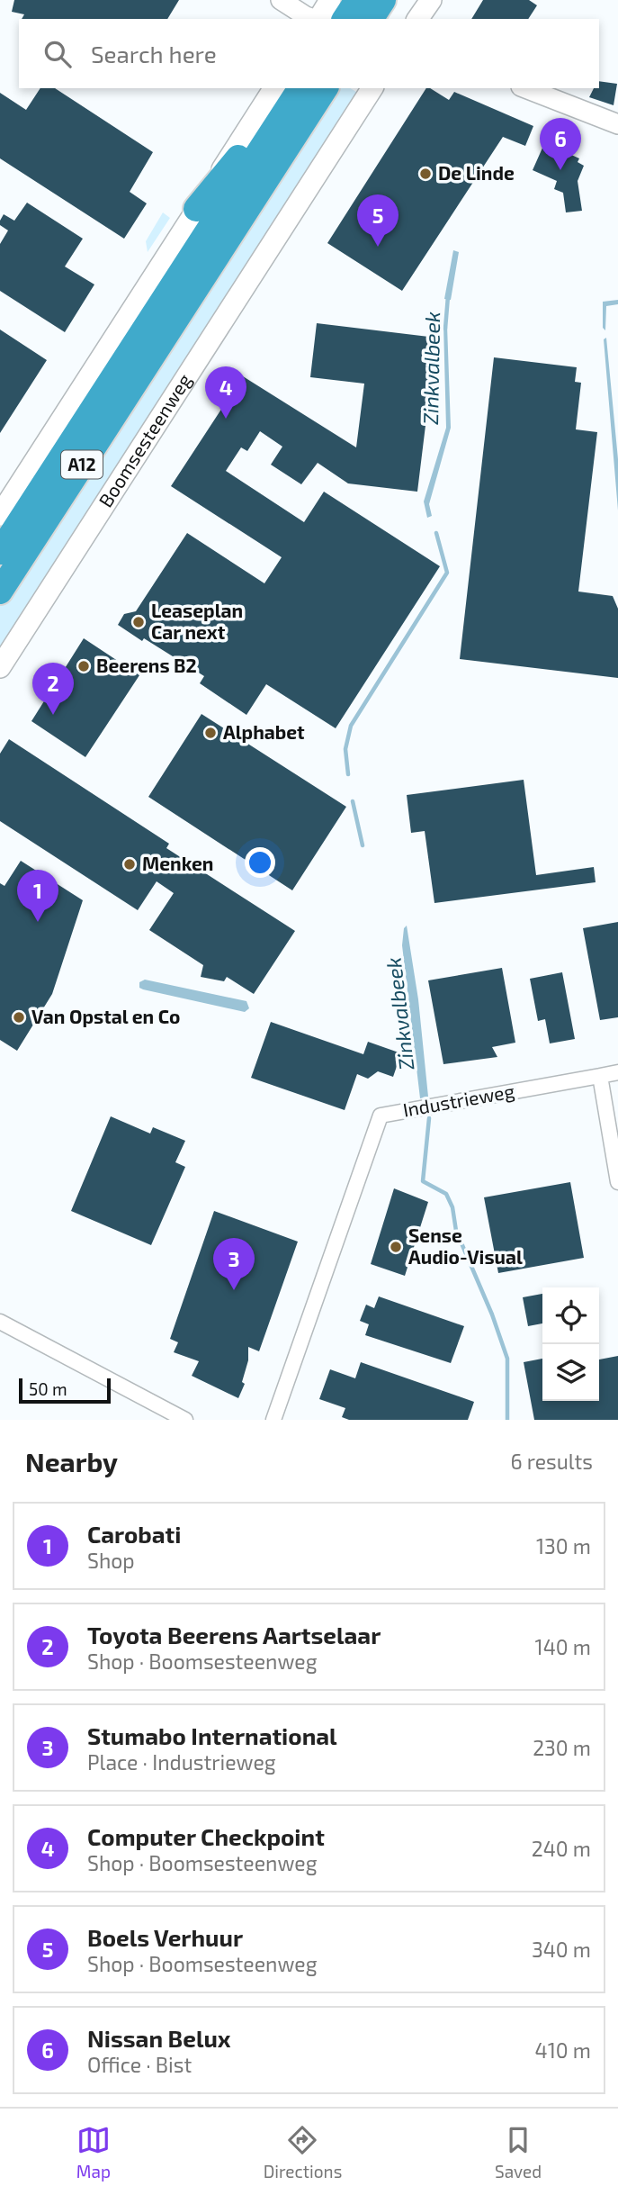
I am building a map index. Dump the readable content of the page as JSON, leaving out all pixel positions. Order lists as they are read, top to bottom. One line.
{"streets":{"highway":["A12"],"main road":["Boomsesteenweg"],"street":["Industrieweg"]},"water":["Zinkvalbeek"],"places":["De Linde","Leaseplan Car next","Beerens B2","Alphabet","Menken","Van Opstal en Co","Sense Audio-Visual"],"scale_bar":"50 m","page":{"search":"Search here","pins":["6","5","4","2","1","3"],"scale":"50 m","heading":["Nearby","6 results"],"list":[{"mark":"1","name":"Carobati","note":"Shop","value":"130 m"},{"mark":"2","name":"Toyota Beerens Aartselaar","note":"Shop · Boomsesteenweg","value":"140 m"},{"mark":"3","name":"Stumabo International","note":"Place · Industrieweg","value":"230 m"},{"mark":"4","name":"Computer Checkpoint","note":"Shop · Boomsesteenweg","value":"240 m"},{"mark":"5","name":"Boels Verhuur","note":"Shop · Boomsesteenweg","value":"340 m"},{"mark":"6","name":"Nissan Belux","note":"Office · Bist","value":"410 m"}],"nav":["Map","Directions","Saved"]}}
